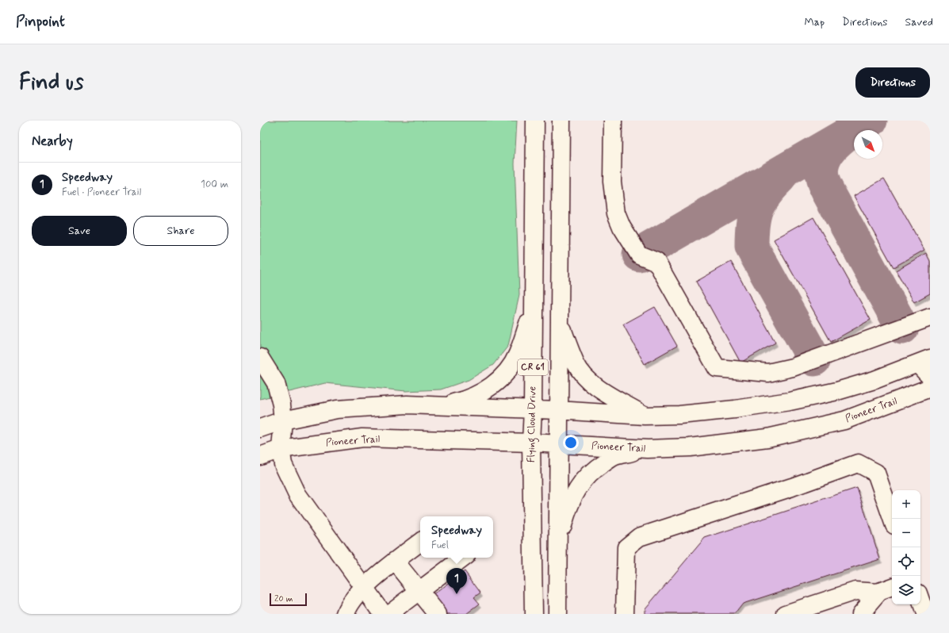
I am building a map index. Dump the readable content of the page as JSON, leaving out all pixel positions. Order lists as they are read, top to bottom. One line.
{"streets":{"main road":["CR 61","Pioneer Trail","Flying Cloud Drive"]},"crossings":[["CR 61","Pioneer Trail"],["Pioneer Trail","Flying Cloud Drive"]],"scale_bar":"20 m","north":"bottom right","page":{"header":"Pinpoint","nav":["Map","Directions","Saved"],"buttons":["Directions",["Save","Share"]],"title":"Find us","heading":"Nearby","list":[{"mark":"1","name":"Speedway","note":"Fuel · Pioneer Trail","value":"100 m"}],"map_buttons":["+","−"],"popup":["Speedway","Fuel"],"pins":"1","scale":"20 m"}}
